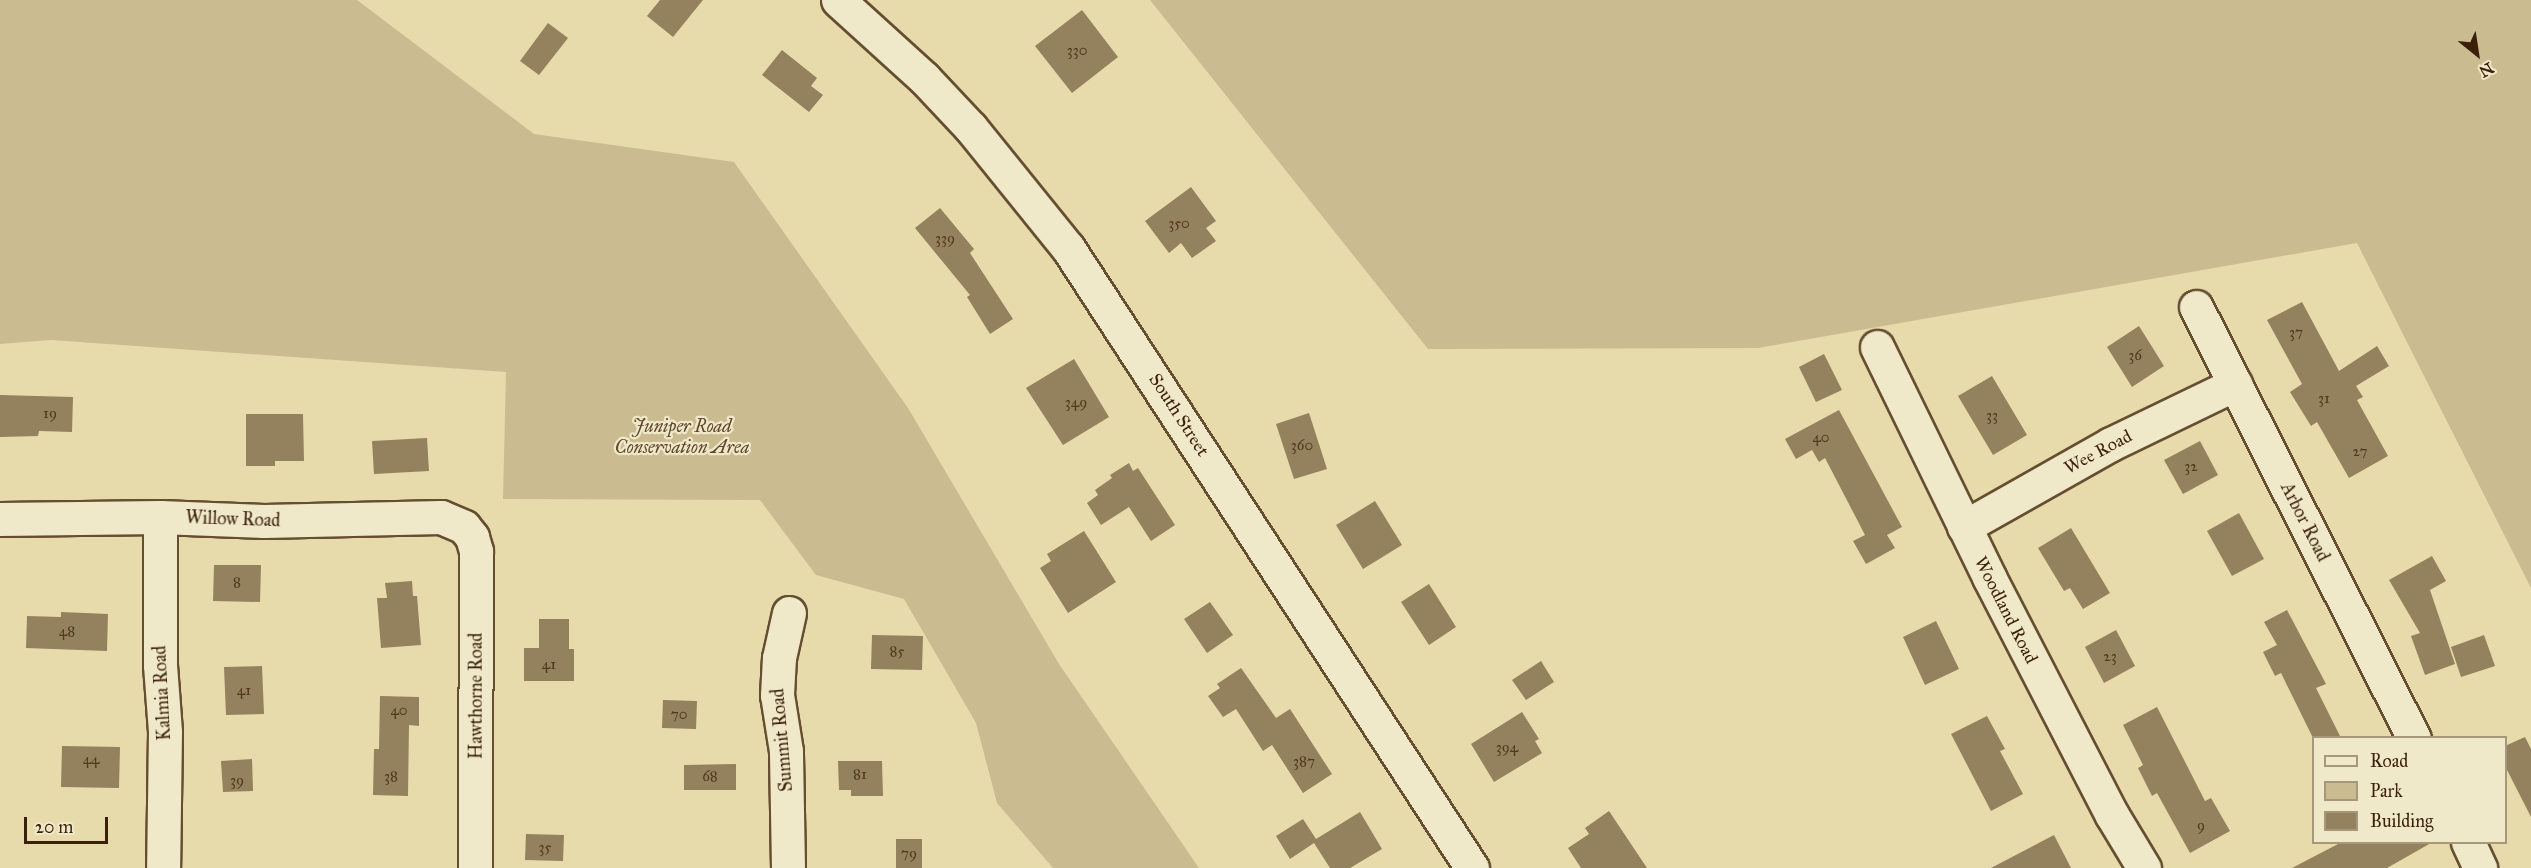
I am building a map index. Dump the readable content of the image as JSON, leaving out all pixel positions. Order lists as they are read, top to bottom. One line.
{"streets":{"street":["South Street","Wee Road","Willow Road","Arbor Road","Woodland Road","Kalmia Road","Hawthorne Road","Summit Road"]},"crossings":[["Wee Road","Arbor Road"],["Wee Road","Woodland Road"],["Willow Road","Kalmia Road"],["Willow Road","Hawthorne Road"]],"parks":["Juniper Road Conservation Area"],"house_numbers":["330","350","339","37","36","31","349","19","33","40","360","27","32","8","48","85","23","41","41","40","70","394","44","387","81","38","68","39","9","35","79"],"legend":["Road","Park","Building"],"scale_bar":"20 m","north":"bottom right"}
